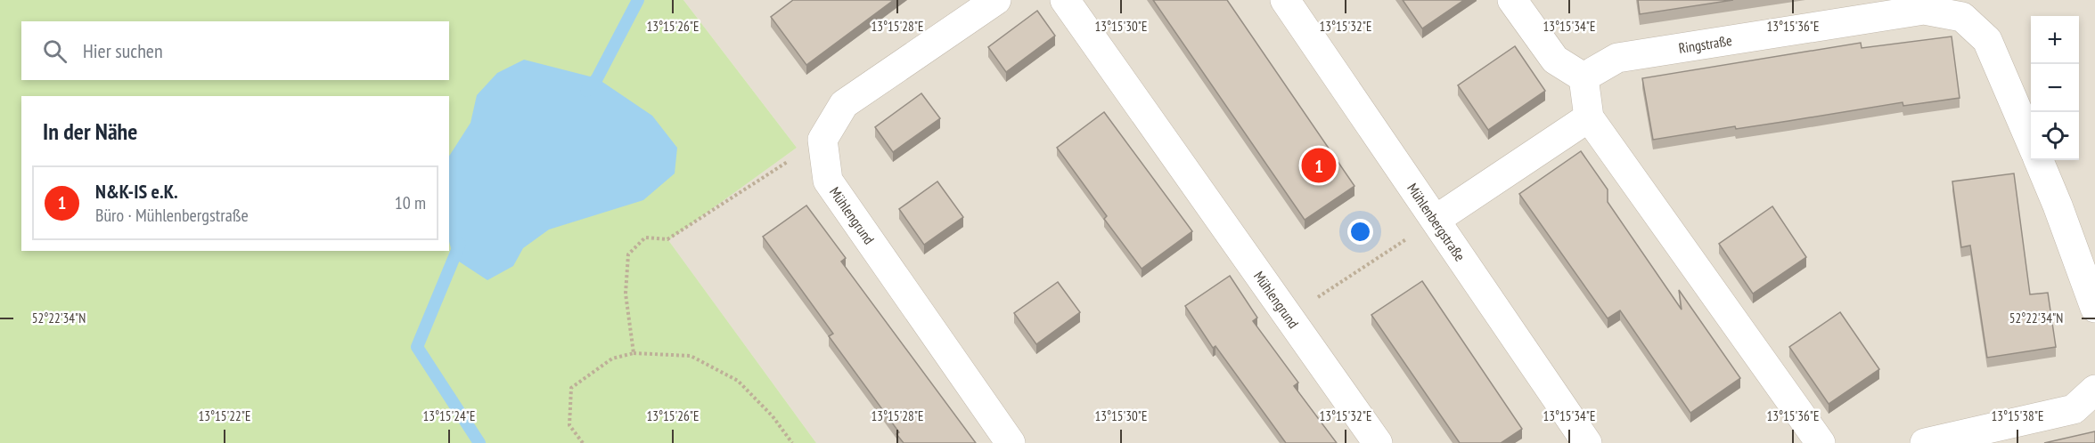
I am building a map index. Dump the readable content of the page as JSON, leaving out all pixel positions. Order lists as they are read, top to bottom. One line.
{"streets":{"street":["Ringstraße","Mühlengrund","Mühlenbergstraße"]},"page":{"map_buttons":["+","−"],"search":"Hier suchen","heading":"In der Nähe","pins":"1","list":[{"mark":"1","name":"N&K-IS e.K.","note":"Büro · Mühlenbergstraße","value":"10 m"}]},"coordinates":["13°15'26\"E","13°15'28\"E","13°15'30\"E","13°15'32\"E","13°15'34\"E","13°15'36\"E","52°22'34\"N","13°15'22\"E","13°15'24\"E","13°15'38\"E"]}
